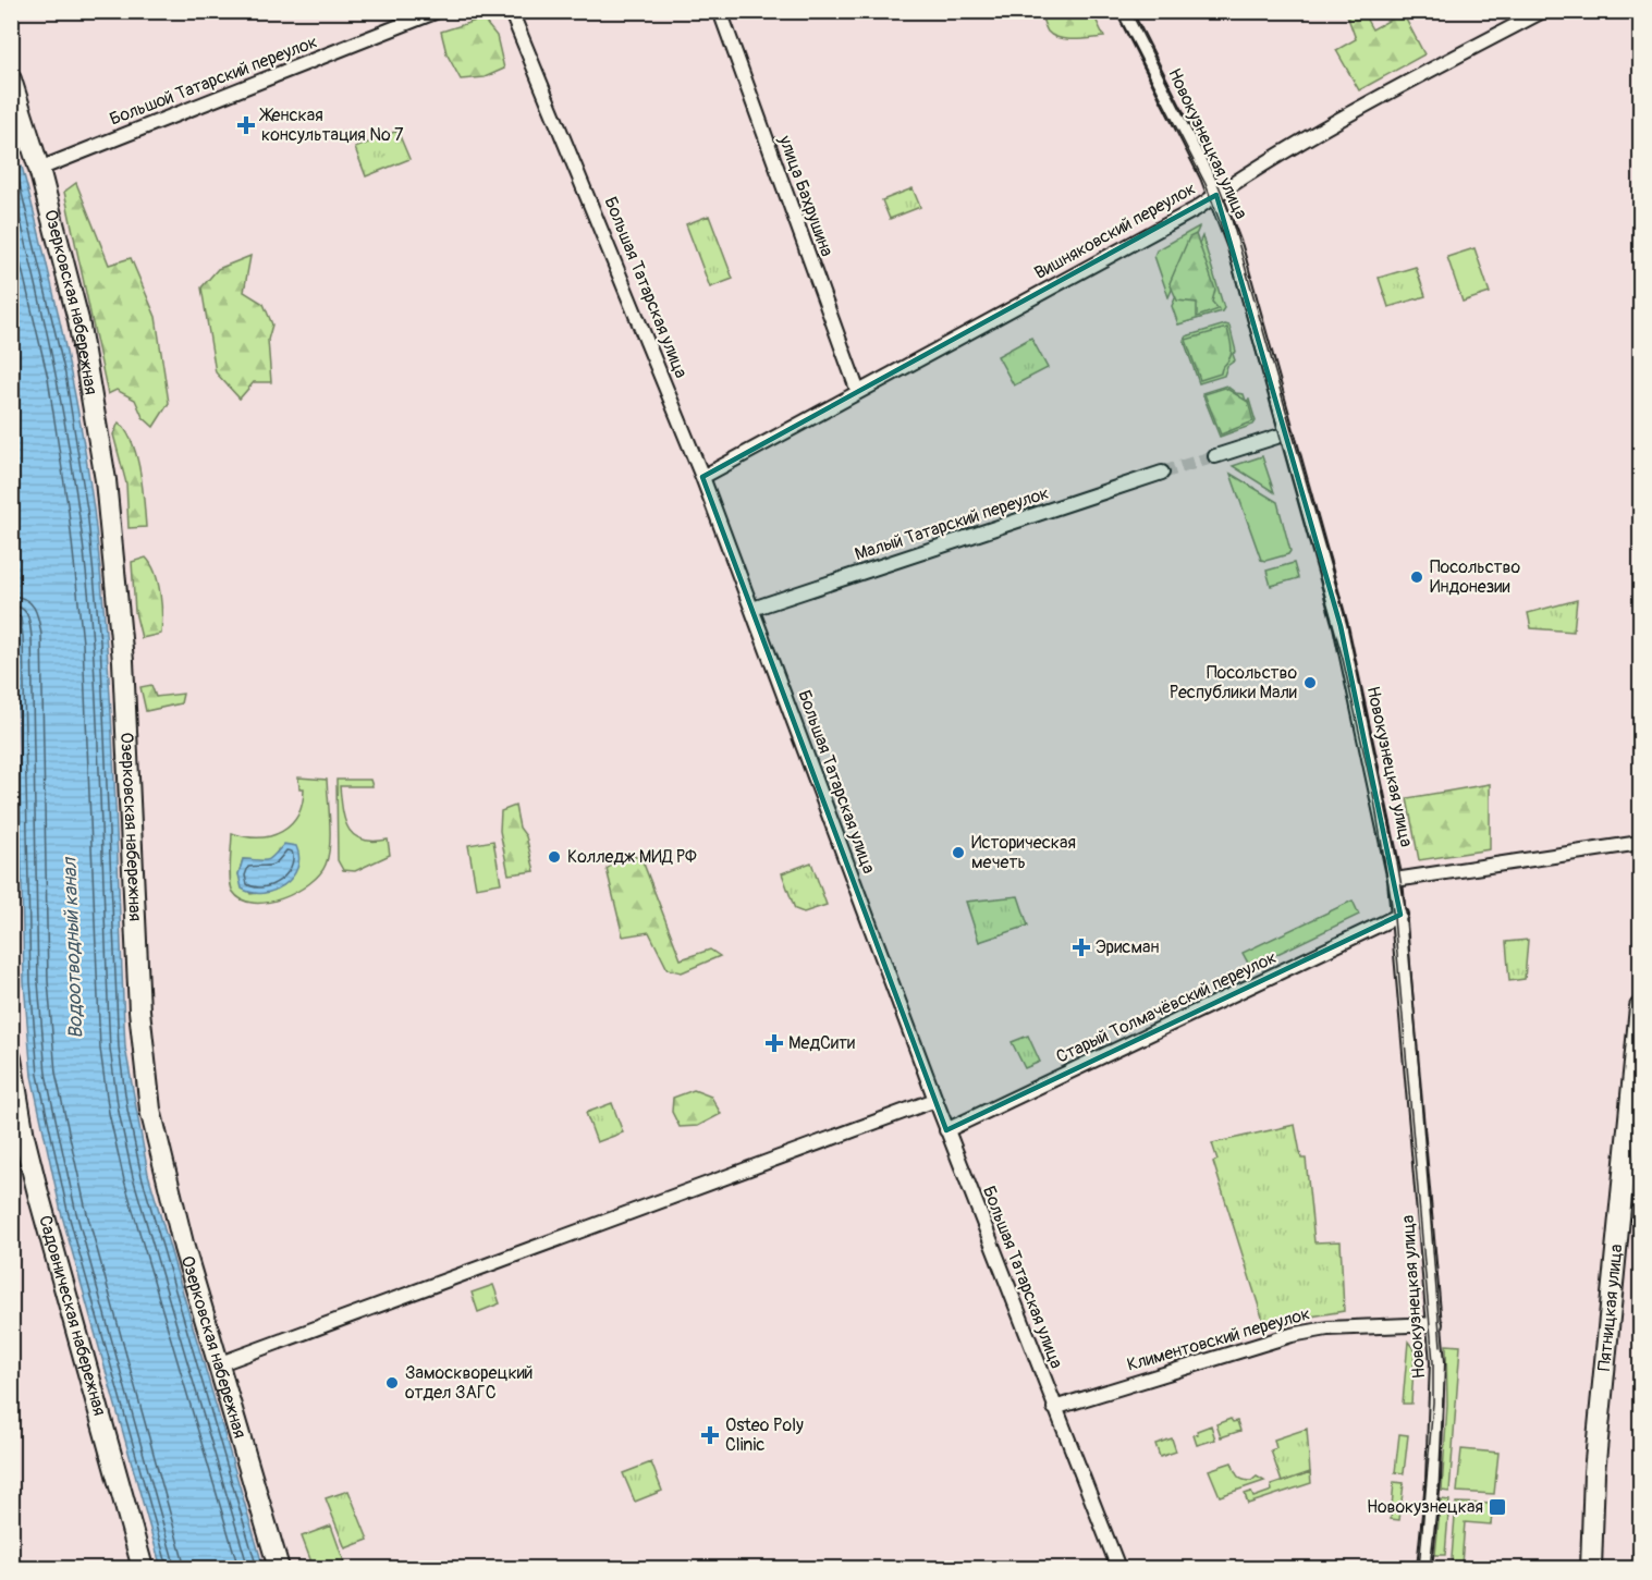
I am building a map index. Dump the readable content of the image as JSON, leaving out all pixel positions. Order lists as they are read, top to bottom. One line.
{"streets":{"street":["Большой Татарский переулок","Новокузнецкая улица","улица Бахрушина","Вишняковский переулок","Большая Татарская улица","Озерковская набережная","Малый Татарский переулок","Старый Толмачёвский переулок","Пятницкая улица","Садовническая набережная","Климентовский переулок"]},"crossings":[["Большой Татарский переулок","Озерковская набережная"],["Новокузнецкая улица","Вишняковский переулок"],["Новокузнецкая улица","Старый Толмачёвский переулок"],["Новокузнецкая улица","Климентовский переулок"],["улица Бахрушина","Вишняковский переулок"],["Вишняковский переулок","Большая Татарская улица"],["Большая Татарская улица","Малый Татарский переулок"],["Большая Татарская улица","Старый Толмачёвский переулок"],["Большая Татарская улица","Климентовский переулок"]],"water":["Водоотводный канал"],"places":{"health":["Женская консультация № 7","Эрисман","МедСити","Osteo Poly Clinic"],"other":["Посольство Индонезии","Посольство Республики Мали","Историческая мечеть","Колледж МИД РФ","Замоскворецкий отдел ЗАГС"],"transit":["Новокузнецкая"]}}
